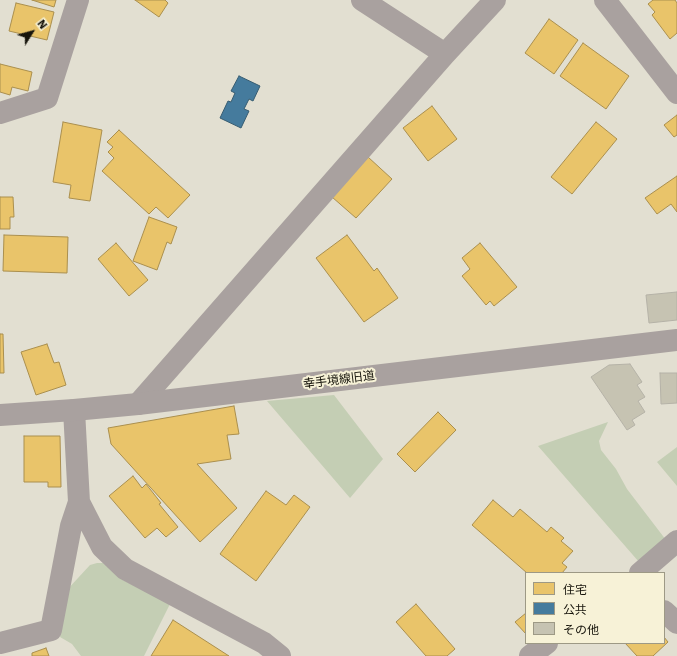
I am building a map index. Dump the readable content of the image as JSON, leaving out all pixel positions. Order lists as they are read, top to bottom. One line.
{"streets":{"street":["幸手境線旧道"]},"legend":["住宅","公共","その他"],"north":"top right"}
